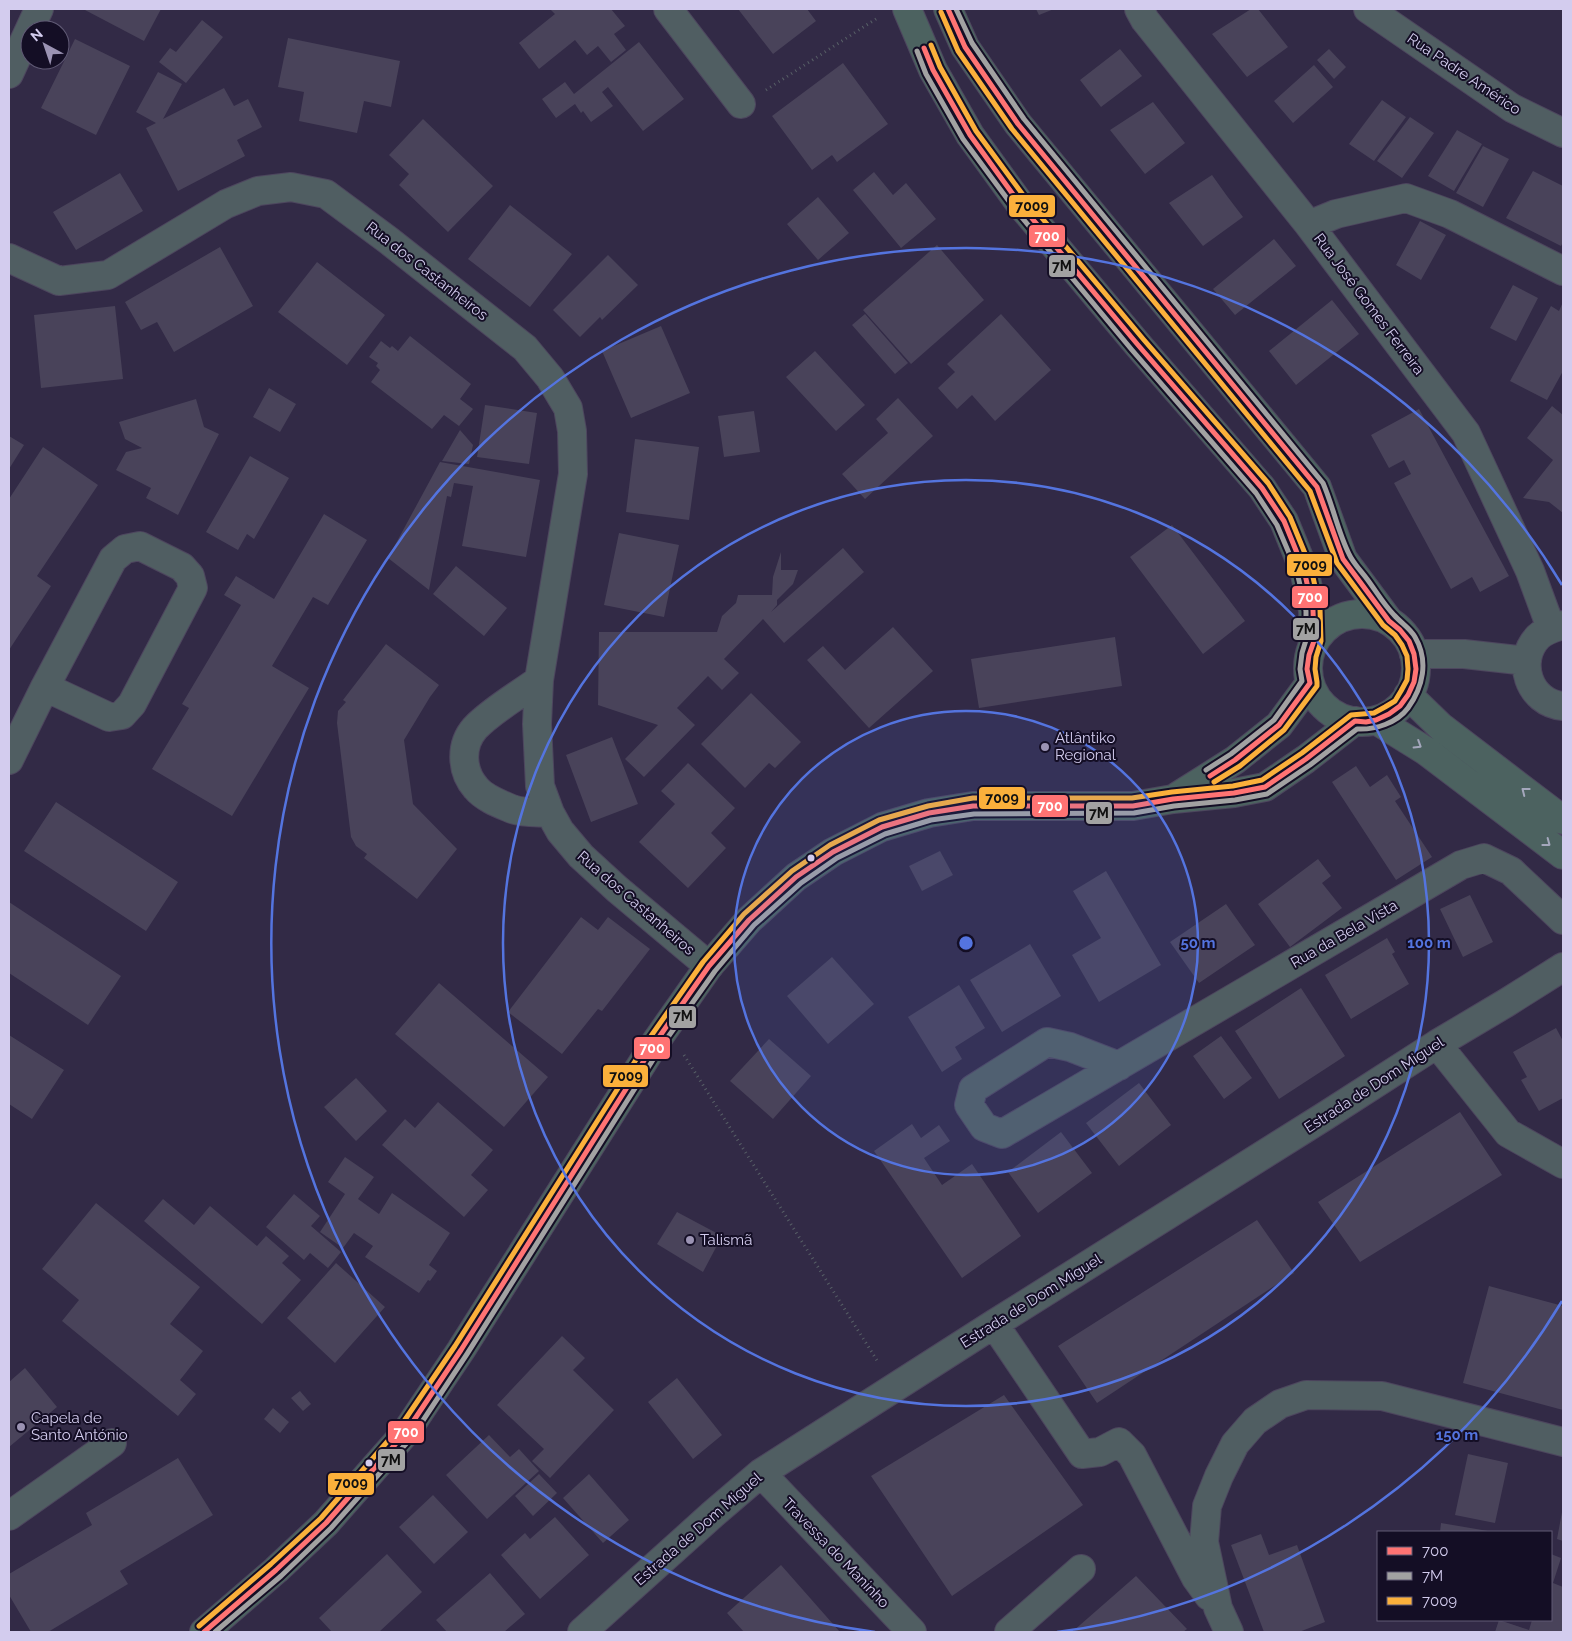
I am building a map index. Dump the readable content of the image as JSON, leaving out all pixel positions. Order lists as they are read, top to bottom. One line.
{"streets":{"street":["Rua Padre Américo","Rua dos Castanheiros","Rua José Gomes Ferreira","Rua da Bela Vista","Estrada de Dom Miguel","Travessa do Maninho"]},"crossings":[["Estrada de Dom Miguel","Travessa do Maninho"]],"places":["Atlântiko Regional","Talismã","Capela de Santo António"],"lines":["transit line 700","transit line 7M","transit line 7009"],"legend":["700","7M","7009"],"north":"top left","rings":["50 m","100 m","150 m"]}
